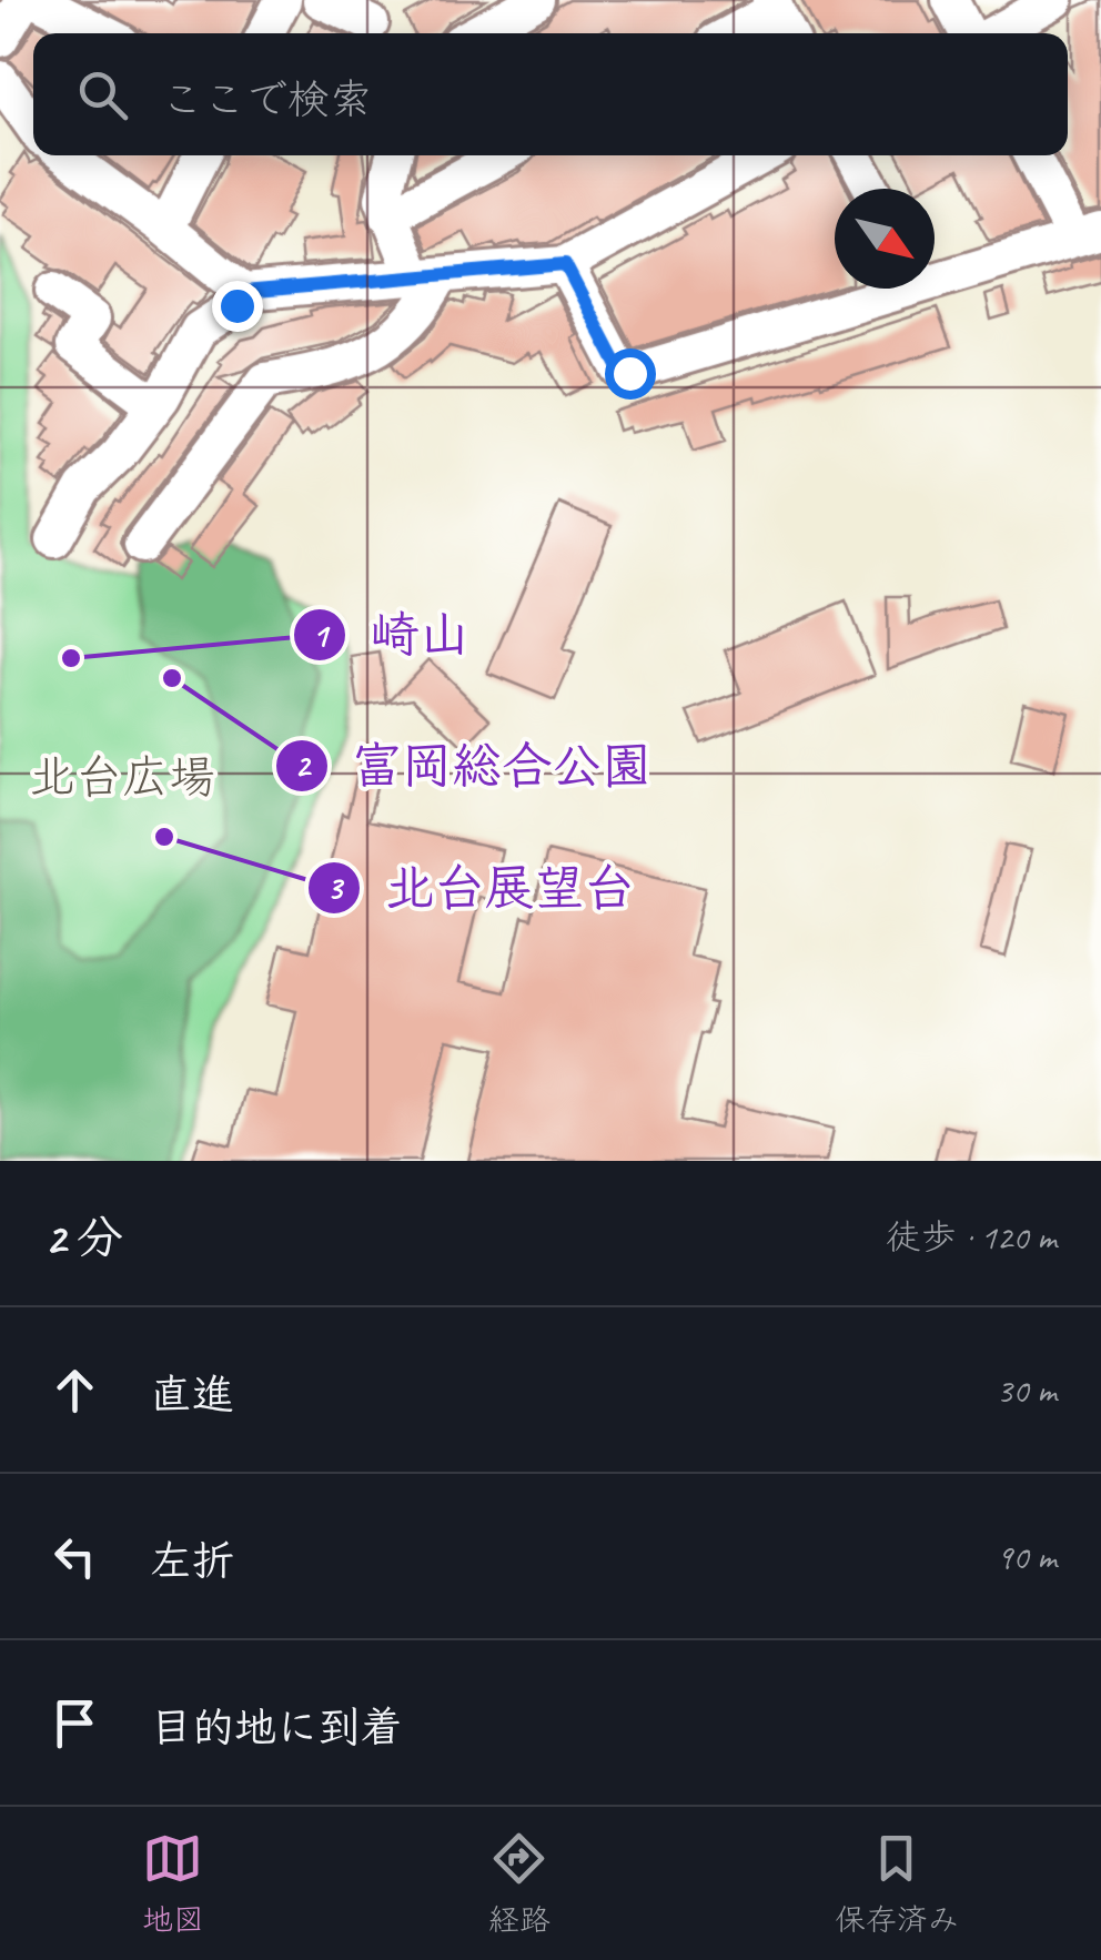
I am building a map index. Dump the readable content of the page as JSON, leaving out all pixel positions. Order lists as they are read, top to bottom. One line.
{"parks":["北台広場"],"places":["崎山","富岡総合公園","北台展望台"],"north":"bottom right","page":{"search":"ここで検索","heading":["2 分","徒歩 · 120 m"],"list":[["直進","30 m"],["左折","90 m"],"目的地に到着"],"nav":["地図","経路","保存済み"]}}
